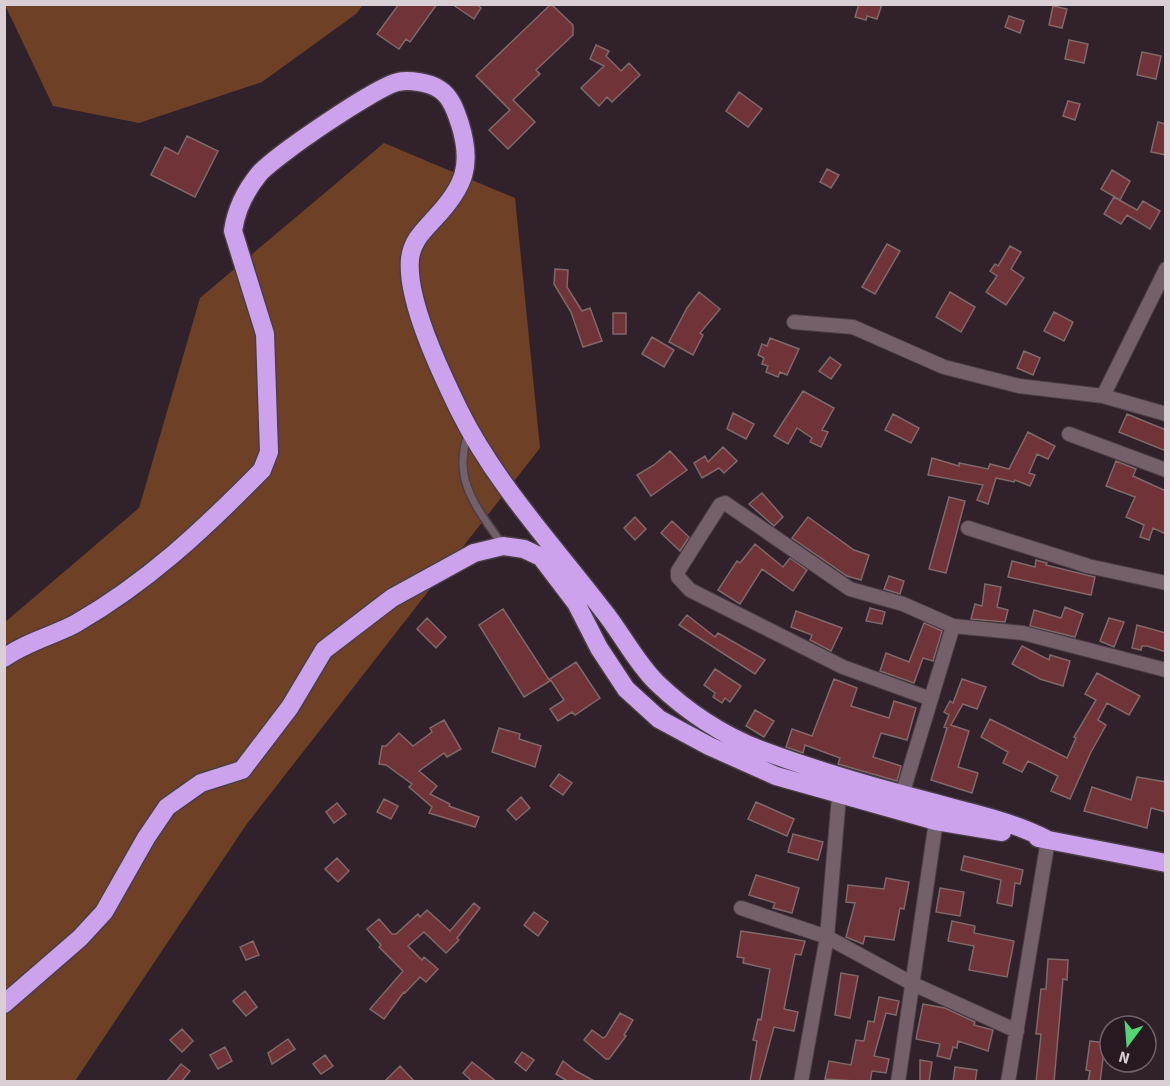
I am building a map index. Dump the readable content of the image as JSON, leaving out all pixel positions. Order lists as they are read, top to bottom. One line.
{"north":"bottom"}
